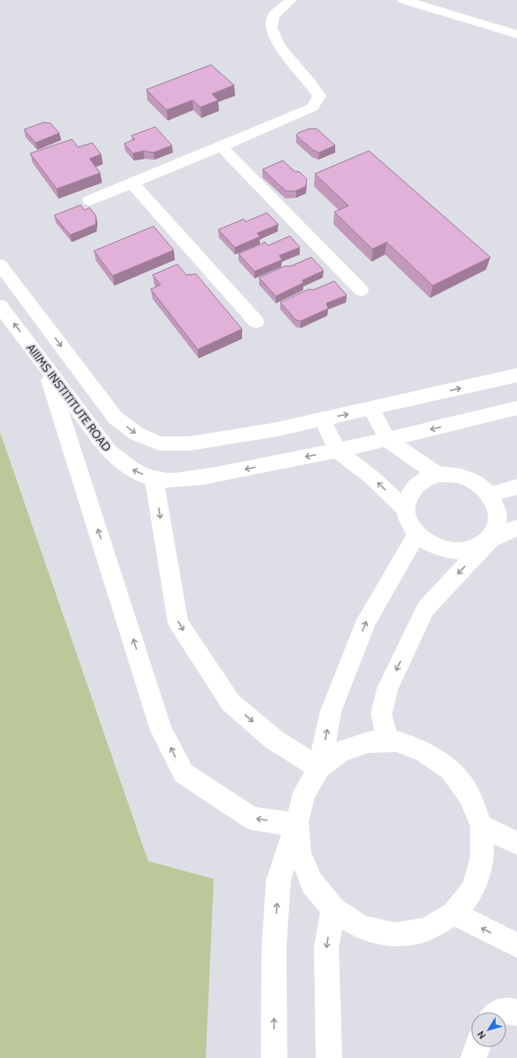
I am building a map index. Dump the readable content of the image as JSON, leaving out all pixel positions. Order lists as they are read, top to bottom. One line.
{"streets":{"street":["AIIIMS INSTITITUTE ROAD"]},"one_way":["AIIIMS INSTITITUTE ROAD"],"north":"bottom left"}
